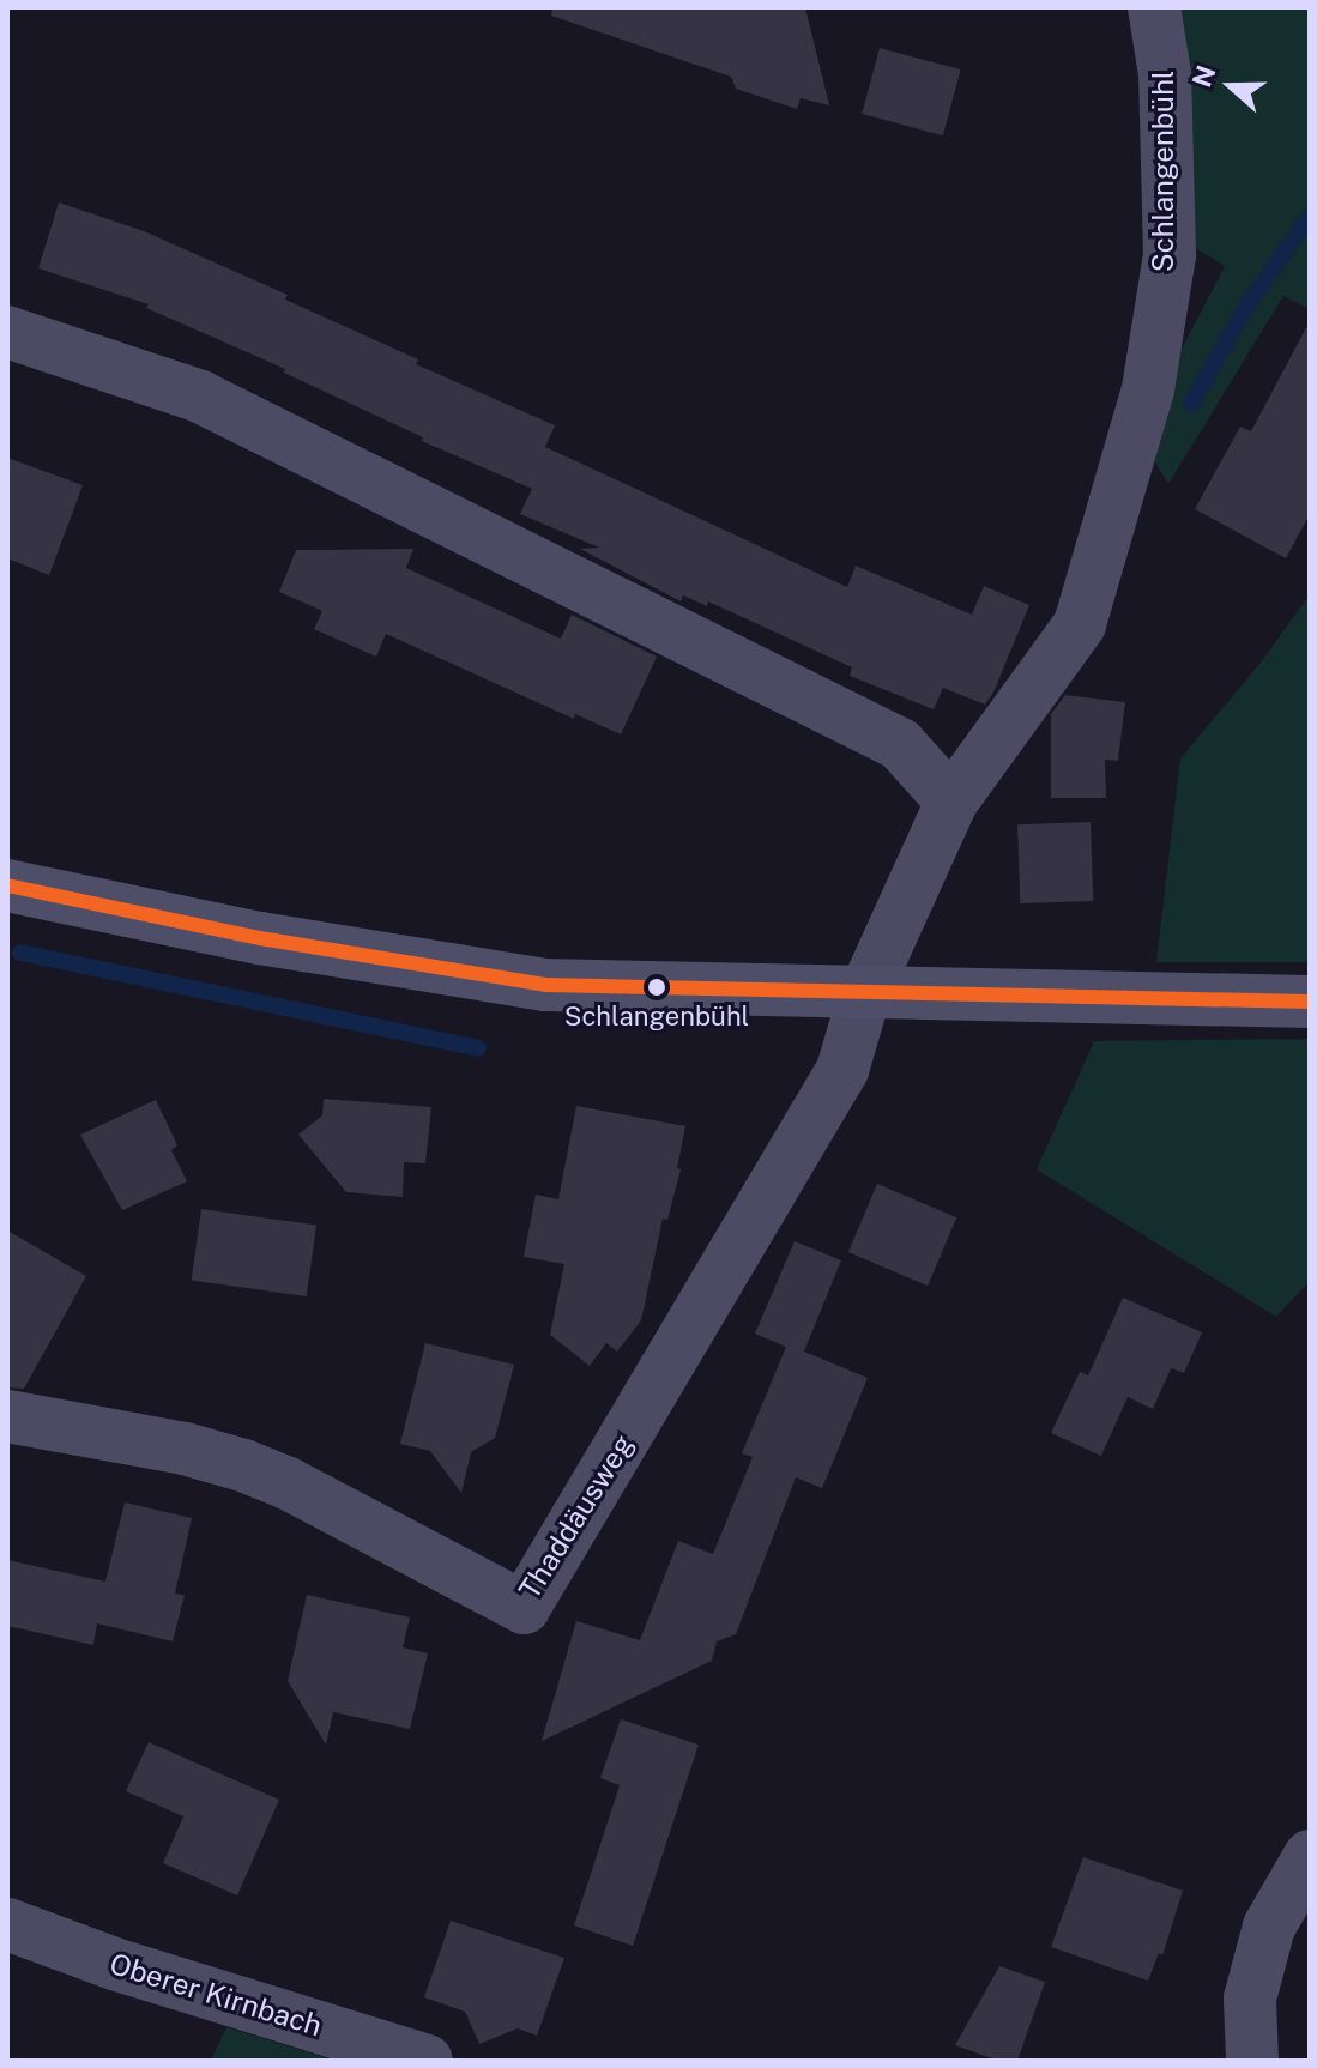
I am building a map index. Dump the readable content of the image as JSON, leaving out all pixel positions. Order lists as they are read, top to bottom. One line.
{"streets":{"street":["Schlangenbühl","Thaddäusweg","Oberer Kirnbach"]},"crossings":[["Schlangenbühl","Thaddäusweg"]],"places":["Schlangenbühl"],"north":"left"}
